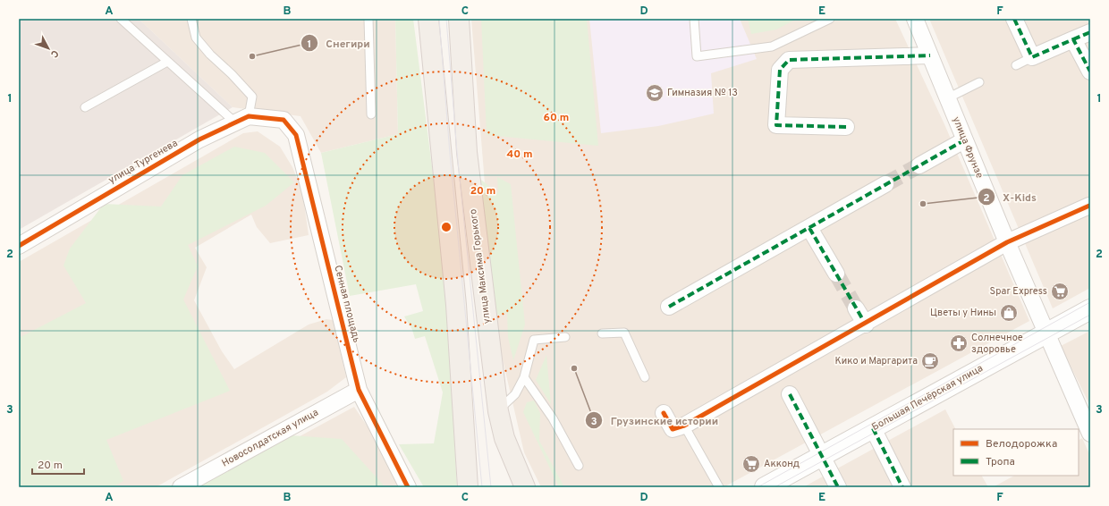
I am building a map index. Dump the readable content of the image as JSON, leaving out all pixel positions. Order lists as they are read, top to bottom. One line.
{"streets":{"main road":["улица Максима Горького"],"street":["улица Фрунзе","улица Тургенева","Сенная площадь","Большая Печёрская улица","Новосолдатская улица"]},"crossings":[["улица Фрунзе","Большая Печёрская улица"],["улица Тургенева","Сенная площадь"],["Сенная площадь","Новосолдатская улица"]],"places":{"other":["Снегири","X-Kids","Грузинские истории"],"school or university":["Гимназия № 13"],"supermarket":["Spar Express","Акконд"],"shop":["Цветы у Нины"],"pharmacy":["Солнечное здоровье"],"cafe":["Кико и Маргарита"]},"legend":["Велодорожка","Тропа"],"scale_bar":"20 m","north":"bottom right","grid":{"columns":["A","B","C","D","E","F"],"rows":["1","2","3"]},"rings":["60 m","40 m","20 m"]}
